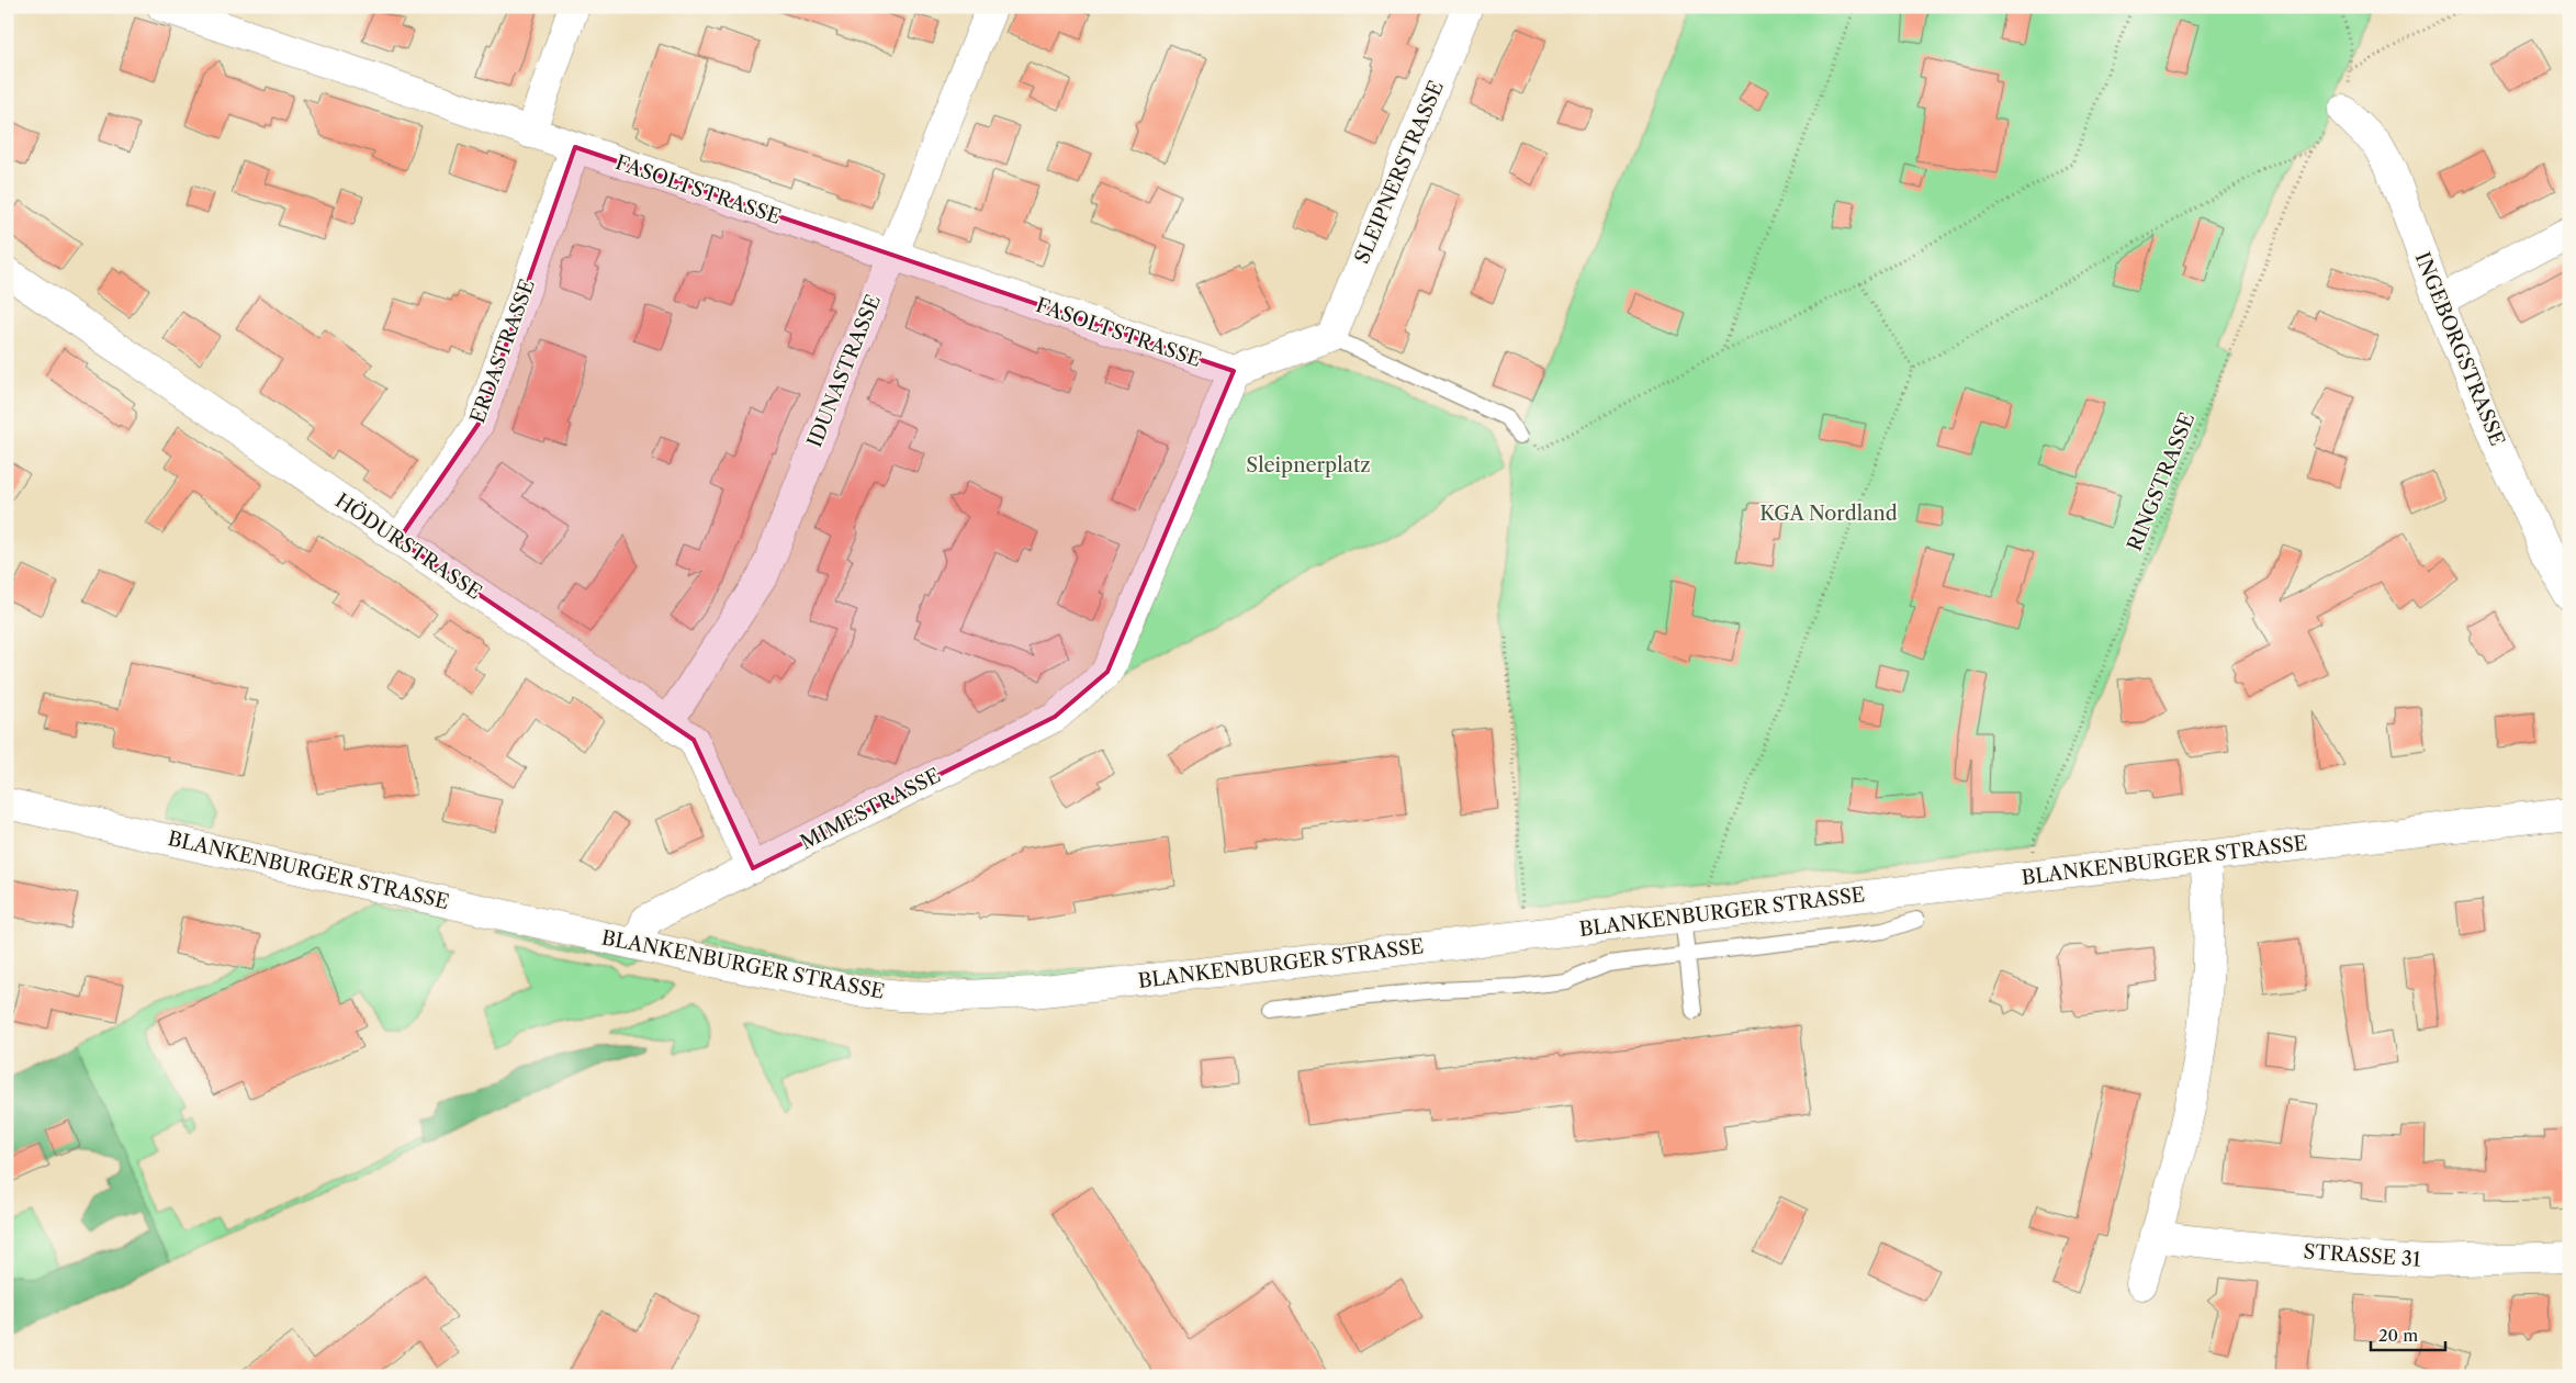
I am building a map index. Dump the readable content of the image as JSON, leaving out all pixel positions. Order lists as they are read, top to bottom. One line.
{"streets":{"street":["SLEIPNERSTRASSE","FASOLTSTRASSE","INGEBORGSTRASSE","ERDASTRASSE","IDUNASTRASSE","HÖDURSTRASSE","MIMESTRASSE","BLANKENBURGER STRASSE","STRASSE 31"],"path":["RINGSTRASSE"]},"crossings":[["FASOLTSTRASSE","ERDASTRASSE"],["FASOLTSTRASSE","IDUNASTRASSE"],["FASOLTSTRASSE","MIMESTRASSE"],["INGEBORGSTRASSE","RINGSTRASSE"],["ERDASTRASSE","HÖDURSTRASSE"],["IDUNASTRASSE","HÖDURSTRASSE"],["RINGSTRASSE","BLANKENBURGER STRASSE"],["HÖDURSTRASSE","MIMESTRASSE"],["MIMESTRASSE","BLANKENBURGER STRASSE"]],"parks":["Sleipnerplatz","KGA Nordland"],"scale_bar":"20 m"}
